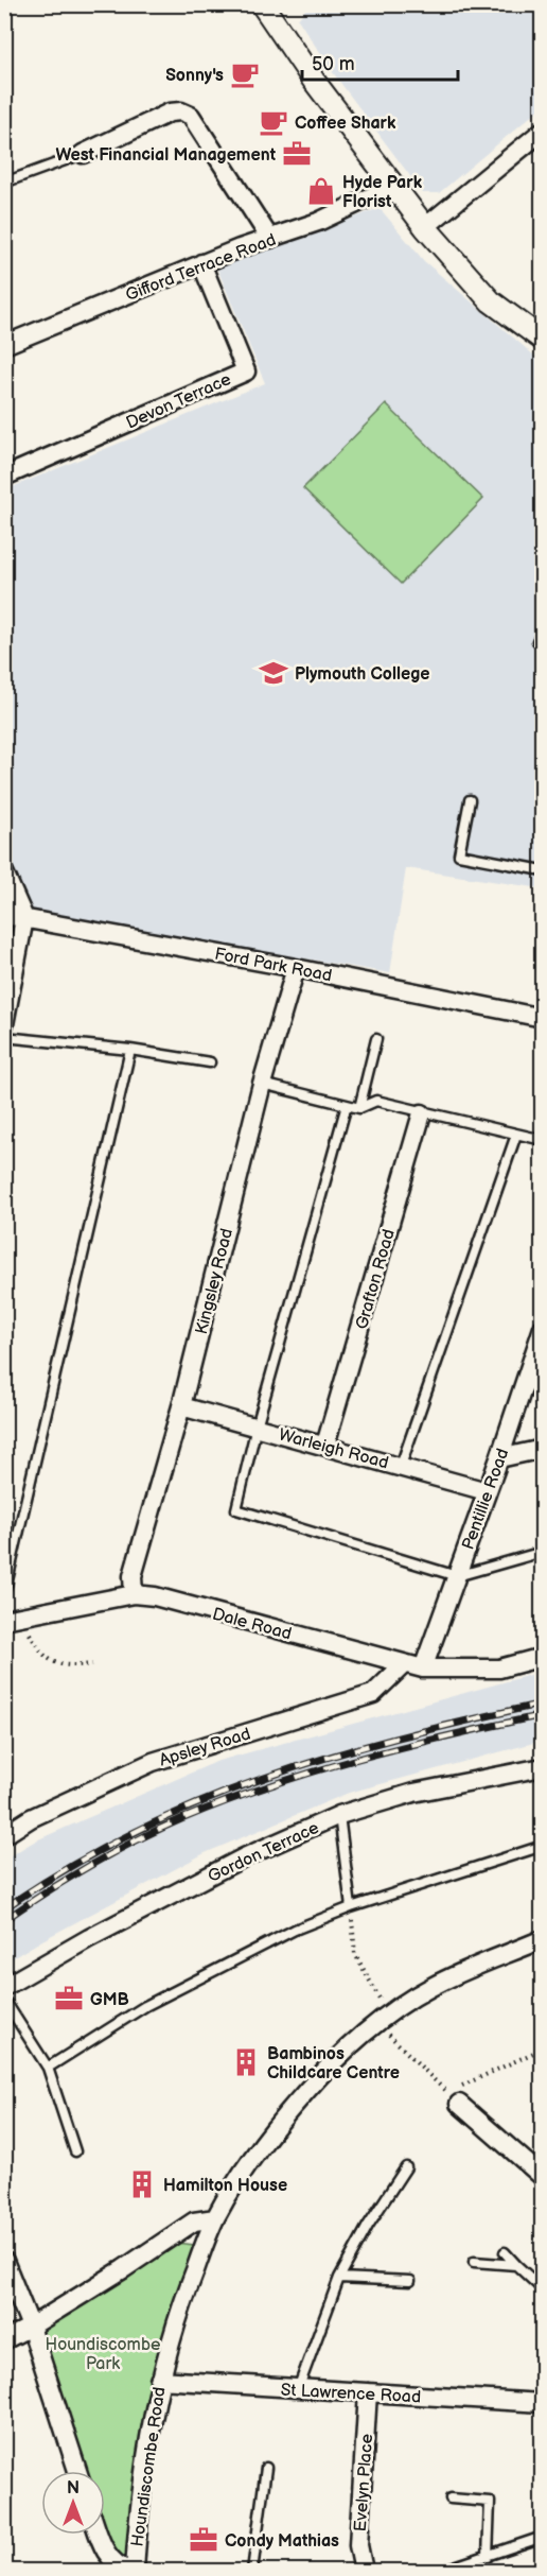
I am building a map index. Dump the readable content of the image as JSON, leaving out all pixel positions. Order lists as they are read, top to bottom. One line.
{"streets":{"street":["Gifford Terrace Road","Devon Terrace","Ford Park Road","Grafton Road","Kingsley Road","Warleigh Road","Pentillie Road","Dale Road","Apsley Road","Gordon Terrace","St Lawrence Road","Houndiscombe Road","Evelyn Place"]},"crossings":[["Gifford Terrace Road","Devon Terrace"],["Ford Park Road","Kingsley Road"],["Grafton Road","Warleigh Road"],["Kingsley Road","Warleigh Road"],["Kingsley Road","Dale Road"],["Warleigh Road","Pentillie Road"],["Pentillie Road","Dale Road"],["Dale Road","Apsley Road"],["St Lawrence Road","Houndiscombe Road"],["St Lawrence Road","Evelyn Place"]],"parks":["Houndiscombe Park"],"places":{"cafe":["Sonny's","Coffee Shark"],"office":["West Financial Management","GMB","Condy Mathias"],"shop":["Hyde Park Florist"],"school or university":["Plymouth College"],"building":["Bambinos Childcare Centre","Hamilton House"]},"scale_bar":"50 m","north":"top"}
